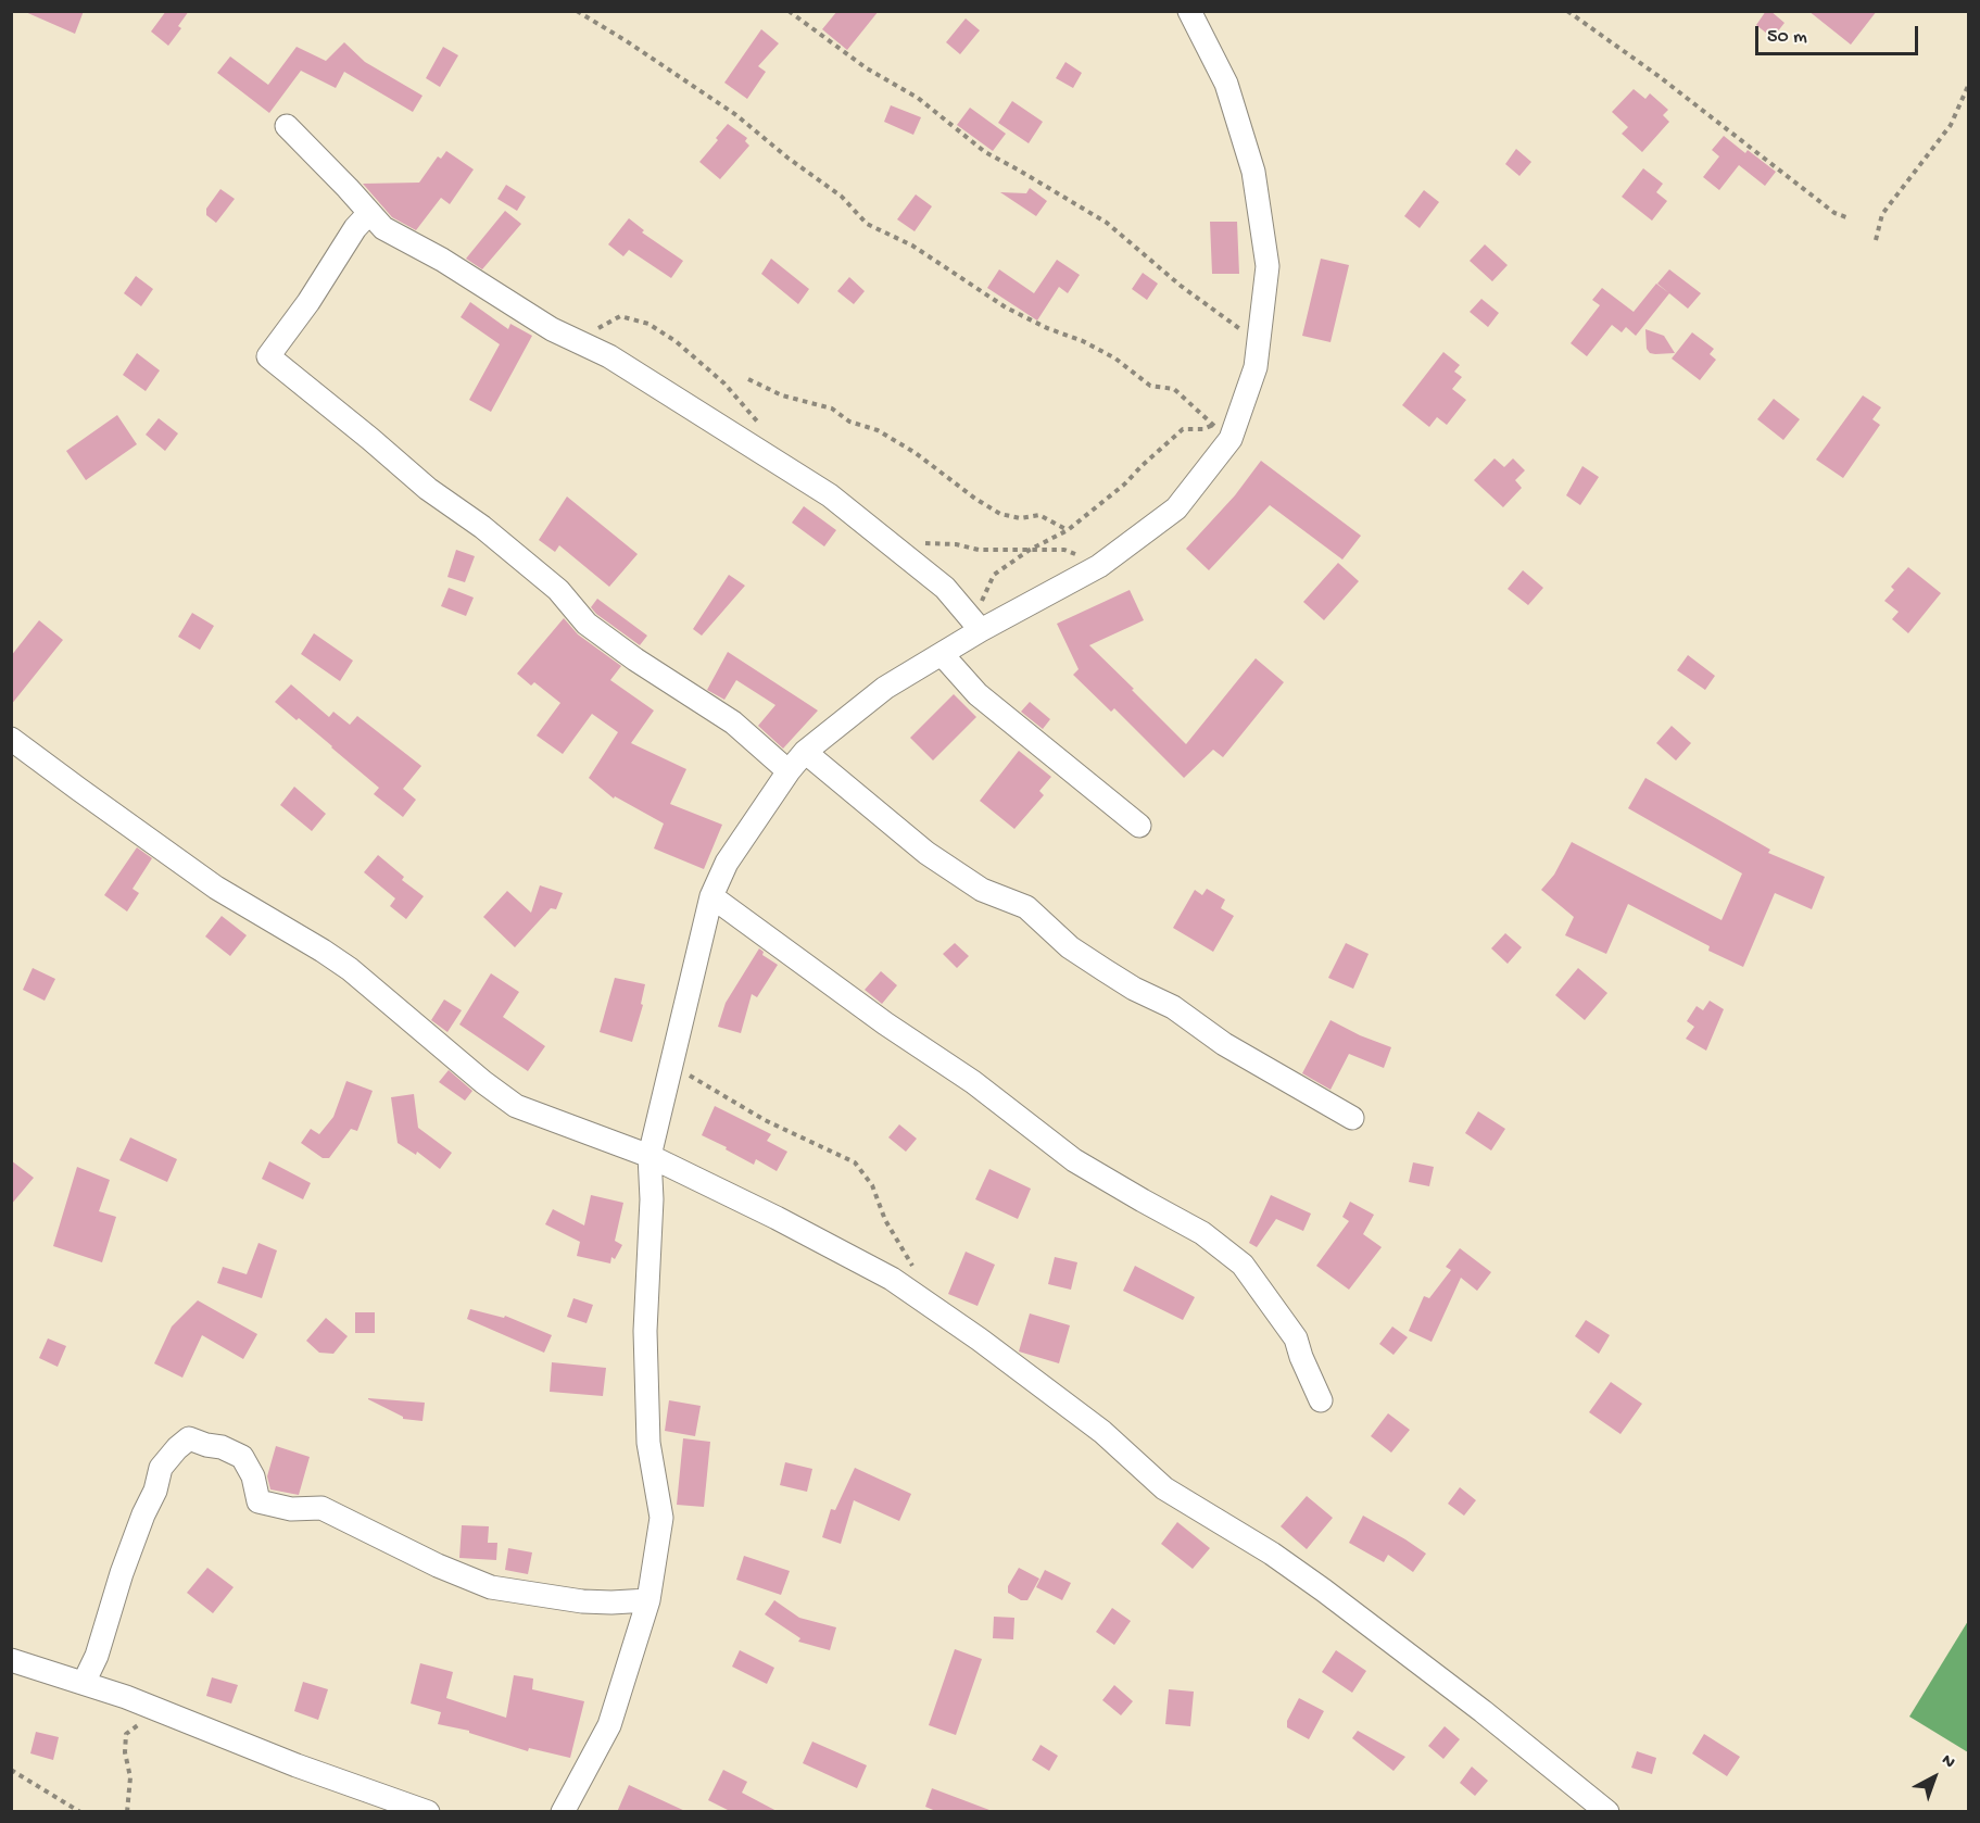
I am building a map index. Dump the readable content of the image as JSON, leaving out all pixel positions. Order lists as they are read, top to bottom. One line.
{"scale_bar":"50 m","north":"top right"}
